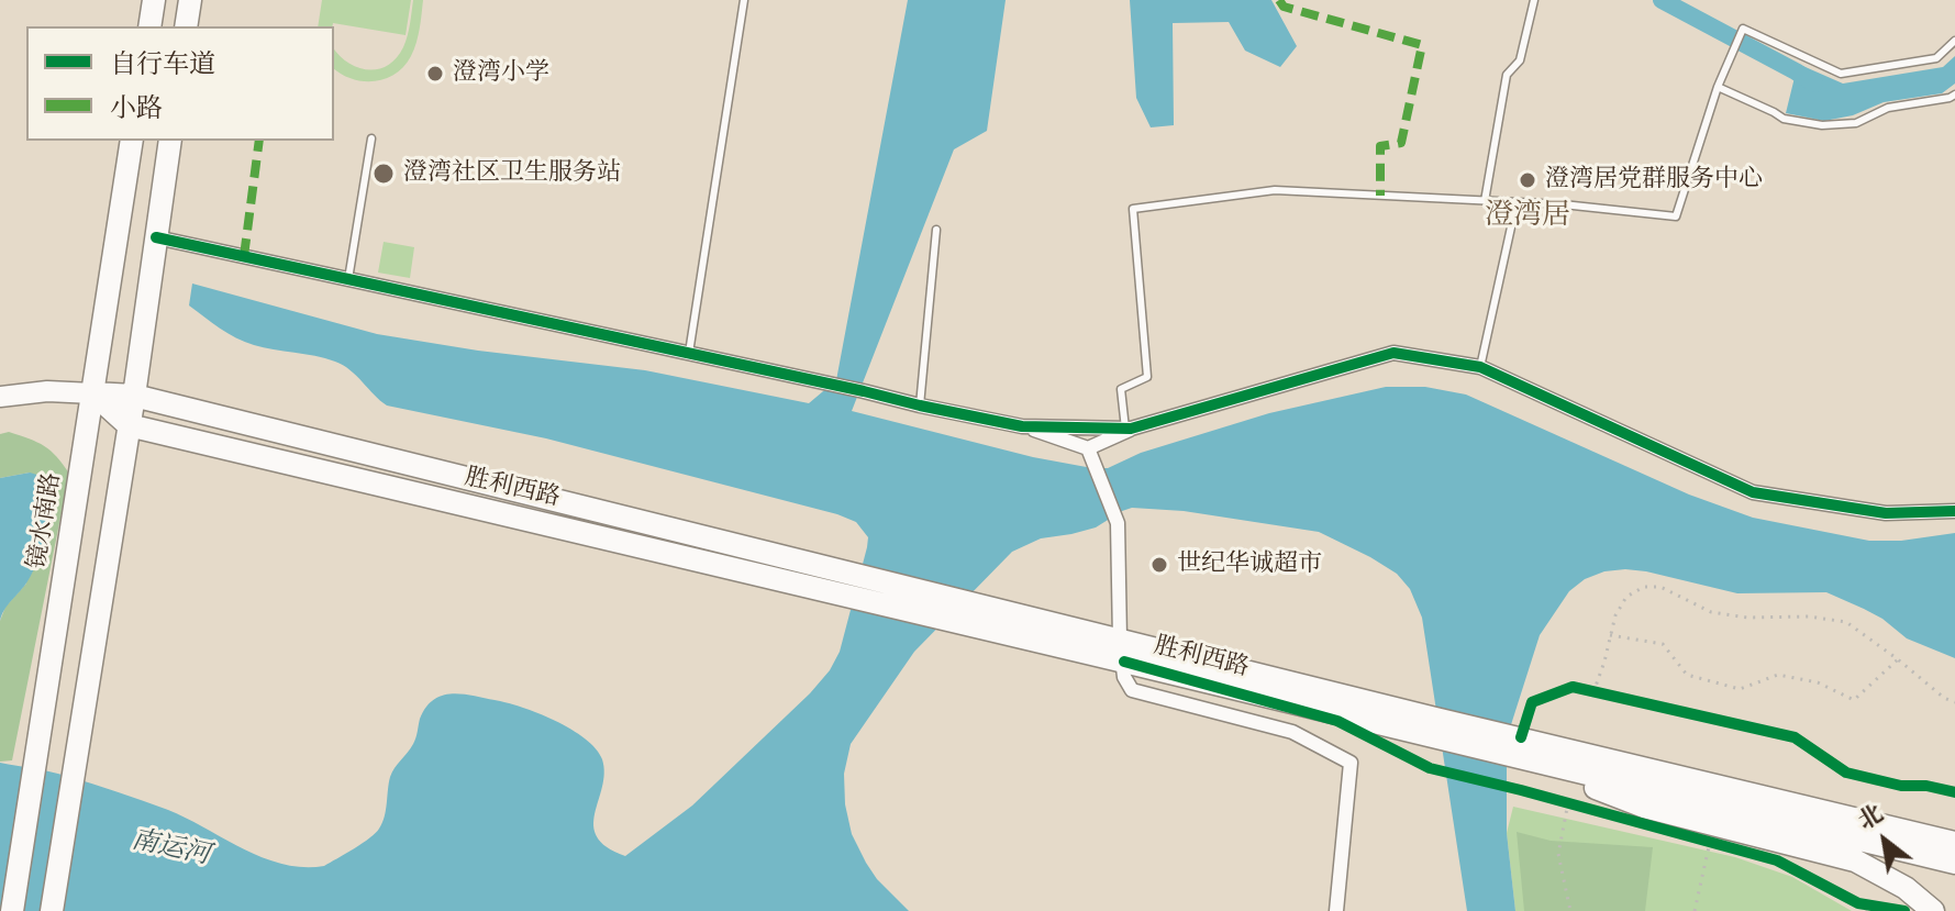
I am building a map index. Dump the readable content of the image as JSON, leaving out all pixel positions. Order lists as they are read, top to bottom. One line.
{"streets":{"main road":["胜利西路","镜水南路"]},"crossings":[["胜利西路","镜水南路"]],"districts":["澄湾居"],"water":["南运河"],"places":["澄湾小学","澄湾社区卫生服务站","澄湾居党群服务中心","世纪华诚超市"],"legend":["自行车道","小路"],"north":"top left"}
